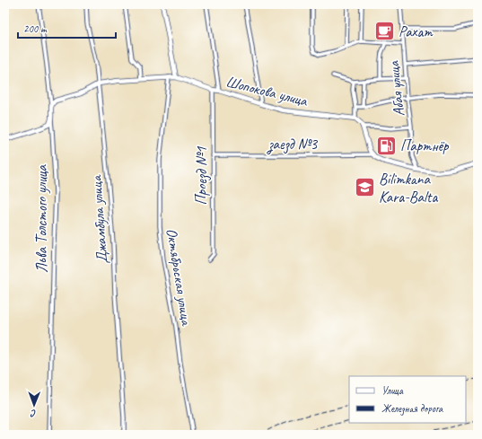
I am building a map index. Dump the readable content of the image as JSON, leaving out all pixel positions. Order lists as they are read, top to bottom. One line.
{"streets":{"street":["Абая улица","Шопокова улица","заезд №3","Проезд №1","Льва Толстого улица","Джамбула улица","Октябрьская улица"]},"crossings":[["Шопокова улица","Проезд №1"],["Шопокова улица","Льва Толстого улица"],["Шопокова улица","Джамбула улица"],["Шопокова улица","Октябрьская улица"],["заезд №3","Проезд №1"]],"places":{"cafe":["Рахат"],"fuel station":["Партнёр"],"school or university":["Bilimkana Kara-Balta"]},"legend":["Улица","Железная дорога"],"scale_bar":"200 m","north":"bottom"}
